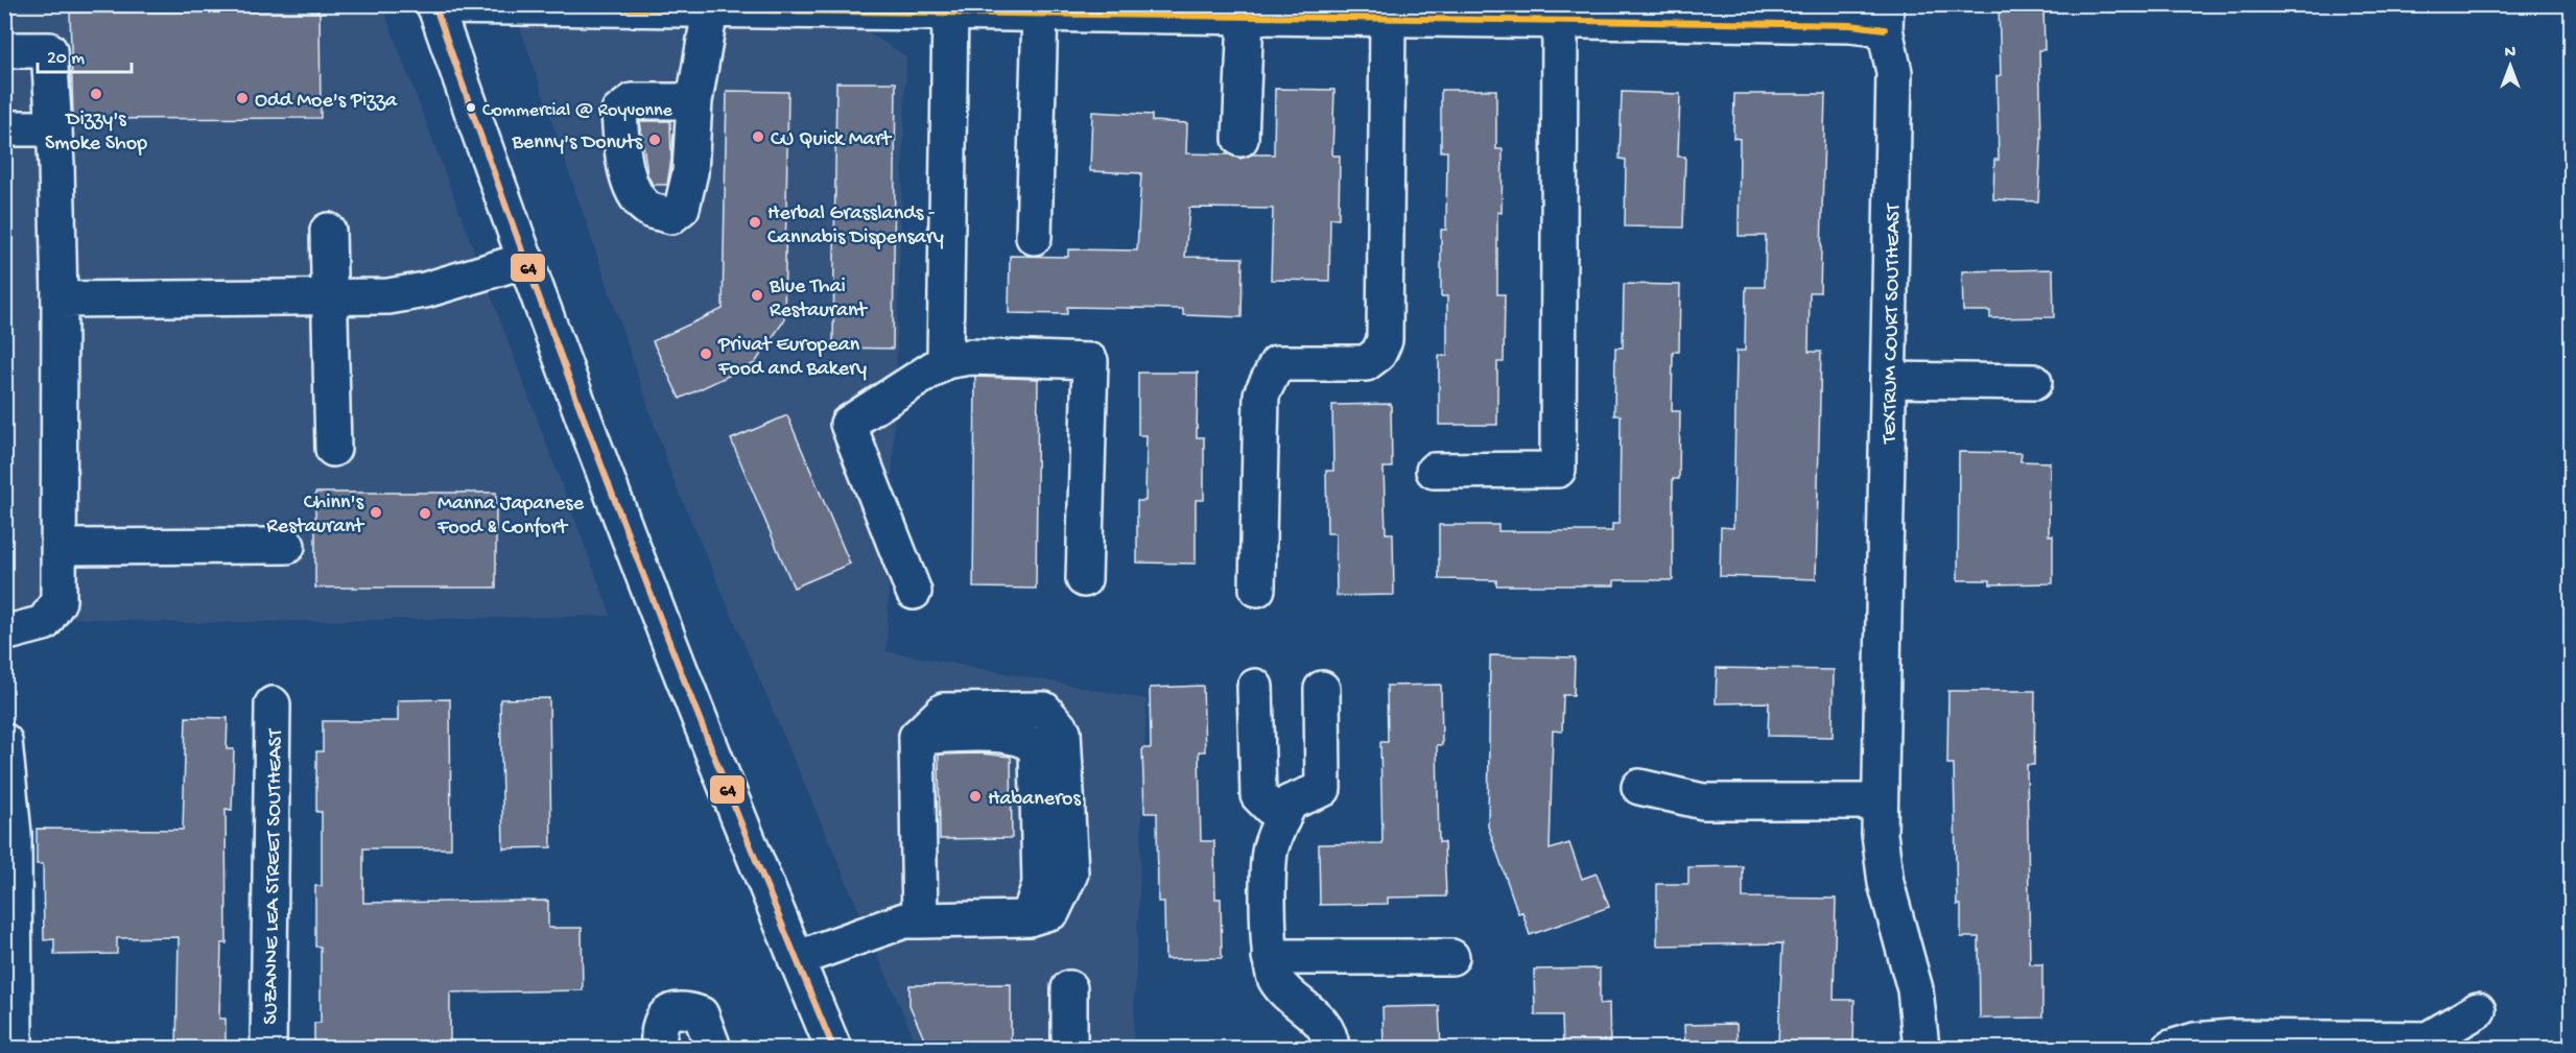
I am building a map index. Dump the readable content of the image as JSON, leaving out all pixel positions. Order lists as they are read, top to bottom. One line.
{"streets":{"street":["TEXTRUM COURT SOUTHEAST","SUZANNE LEA STREET SOUTHEAST"]},"places":["Dizzy's Smoke Shop","Odd Moe's Pizza","Commercial @ Royvonne","CU Quick Mart","Benny's Donuts","Herbal Grasslands - Cannabis Dispensary","Blue Thai Restaurant","Privat European Food and Bakery","Chinn's Restaurant","Manna Japanese Food & Confort","Habaneros"],"lines":["transit line 64"],"scale_bar":"20 m","north":"top"}
